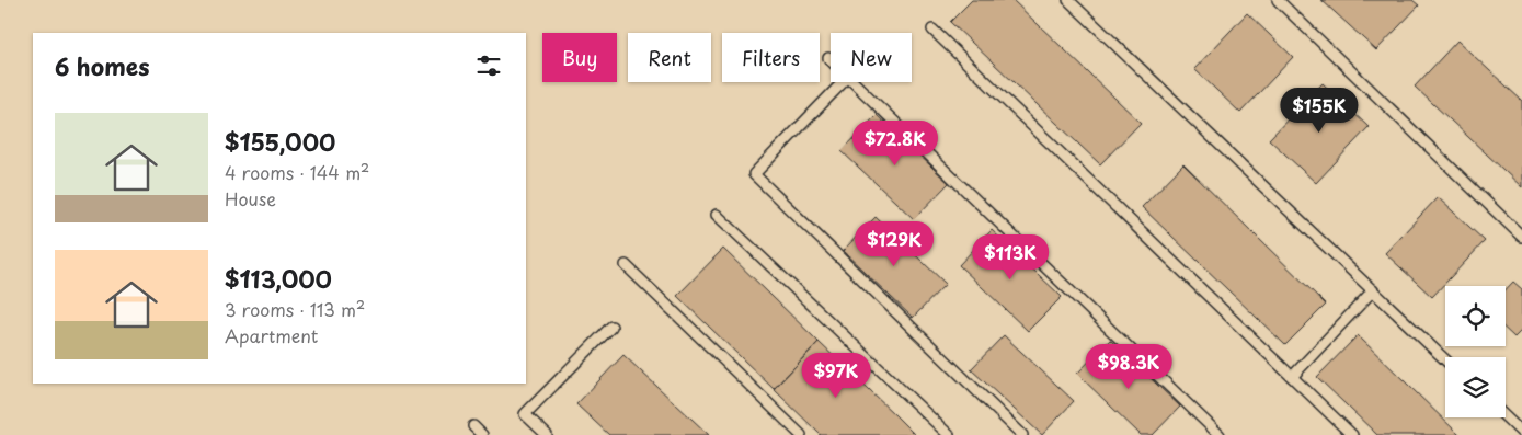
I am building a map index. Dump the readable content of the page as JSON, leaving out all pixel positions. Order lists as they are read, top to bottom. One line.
{"page":{"chip":["Buy","Rent","Filters","New"],"heading":"6 homes","price":["$155K","$72.8K","$129K","$113K","$98.3K","$97K"],"list":[{"name":"$155,000","note":"4 rooms · 144 m² · House"},{"name":"$113,000","note":"3 rooms · 113 m² · Apartment"}]}}
